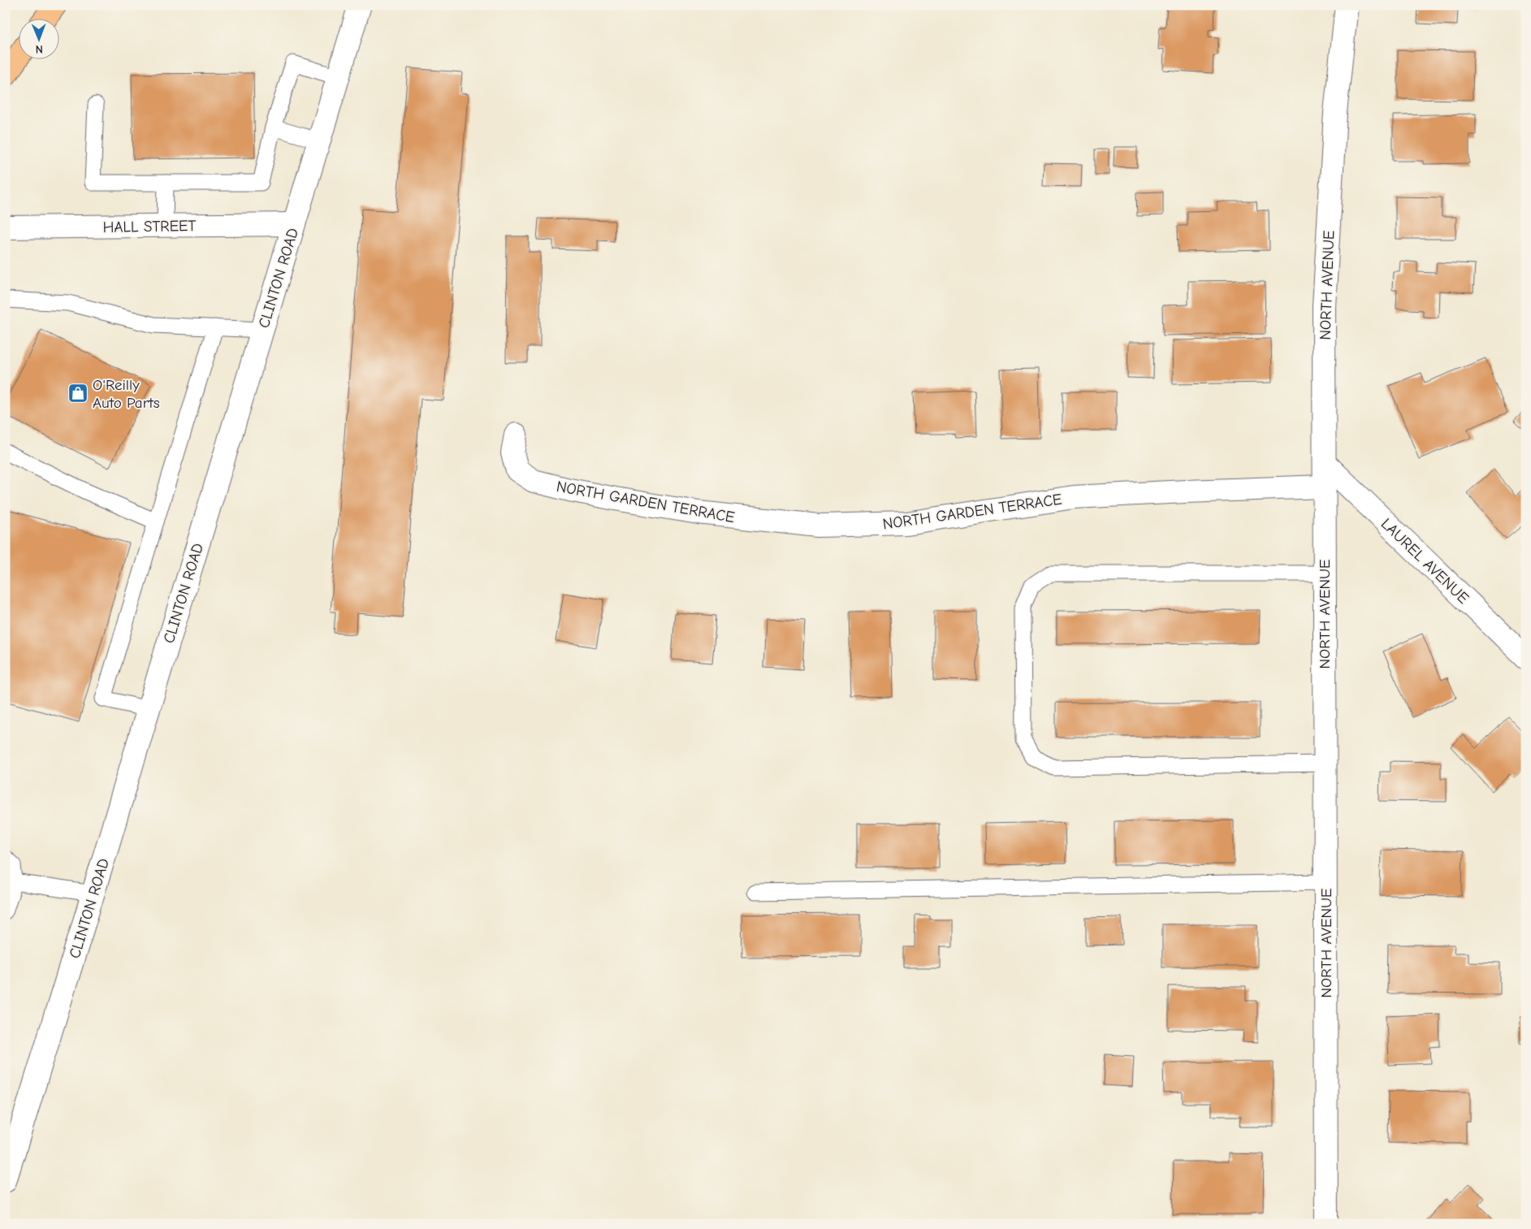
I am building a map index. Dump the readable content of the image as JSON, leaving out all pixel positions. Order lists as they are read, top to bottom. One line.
{"streets":{"street":["HALL STREET","CLINTON ROAD","NORTH AVENUE","NORTH GARDEN TERRACE","LAUREL AVENUE"]},"crossings":[["HALL STREET","CLINTON ROAD"],["NORTH AVENUE","NORTH GARDEN TERRACE"],["NORTH AVENUE","LAUREL AVENUE"]],"places":{"shop":["O'Reilly Auto Parts"]},"north":"bottom"}
